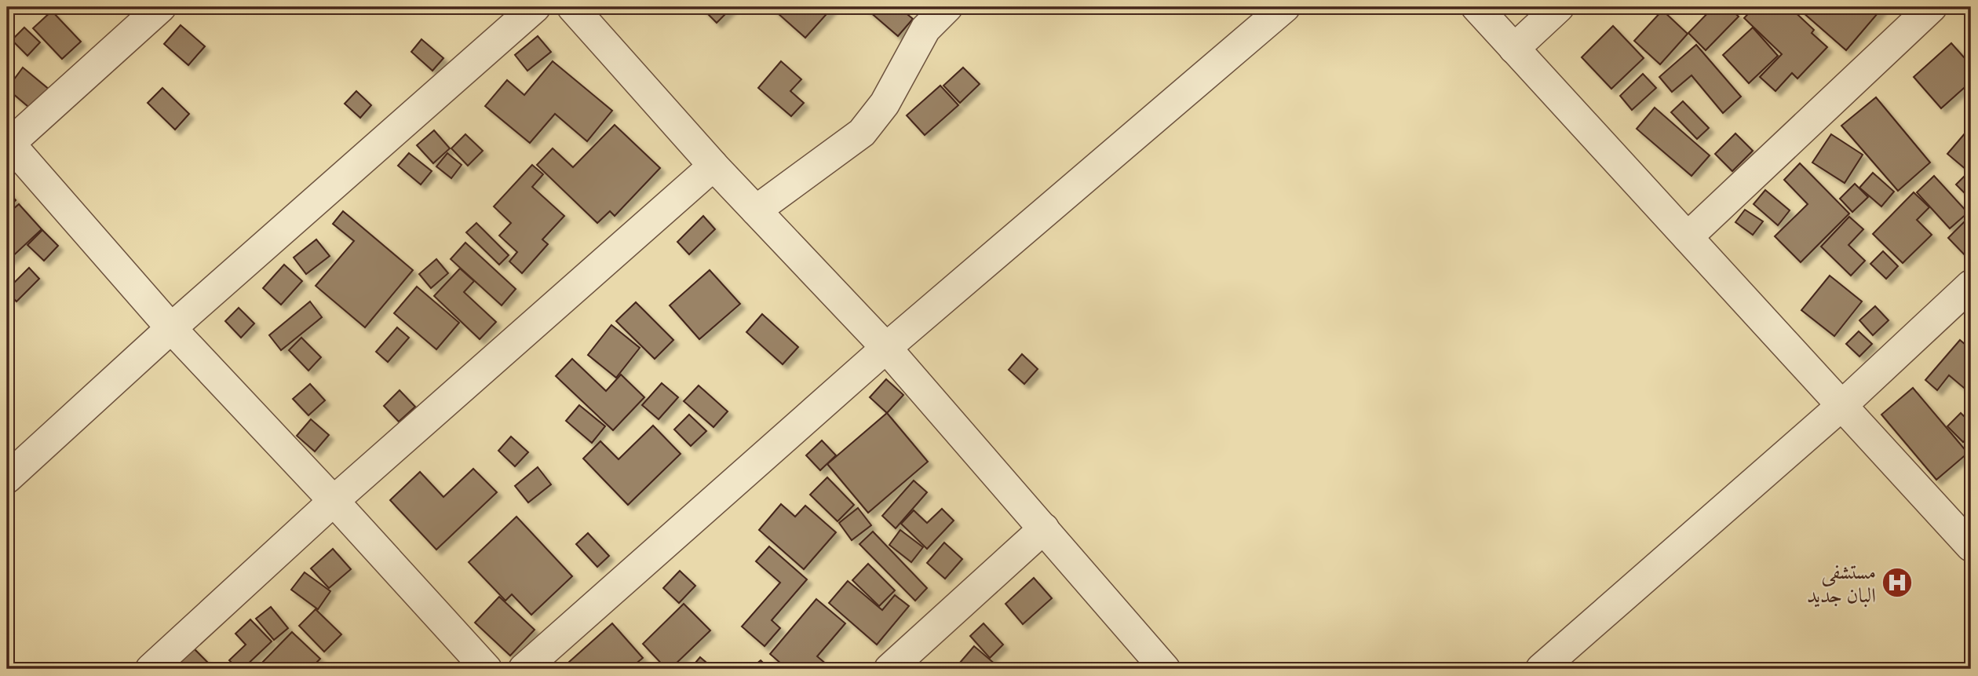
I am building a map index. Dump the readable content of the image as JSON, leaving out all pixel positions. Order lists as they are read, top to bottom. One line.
{"places":{"hospital":["مستشفى البان جديد"]}}
